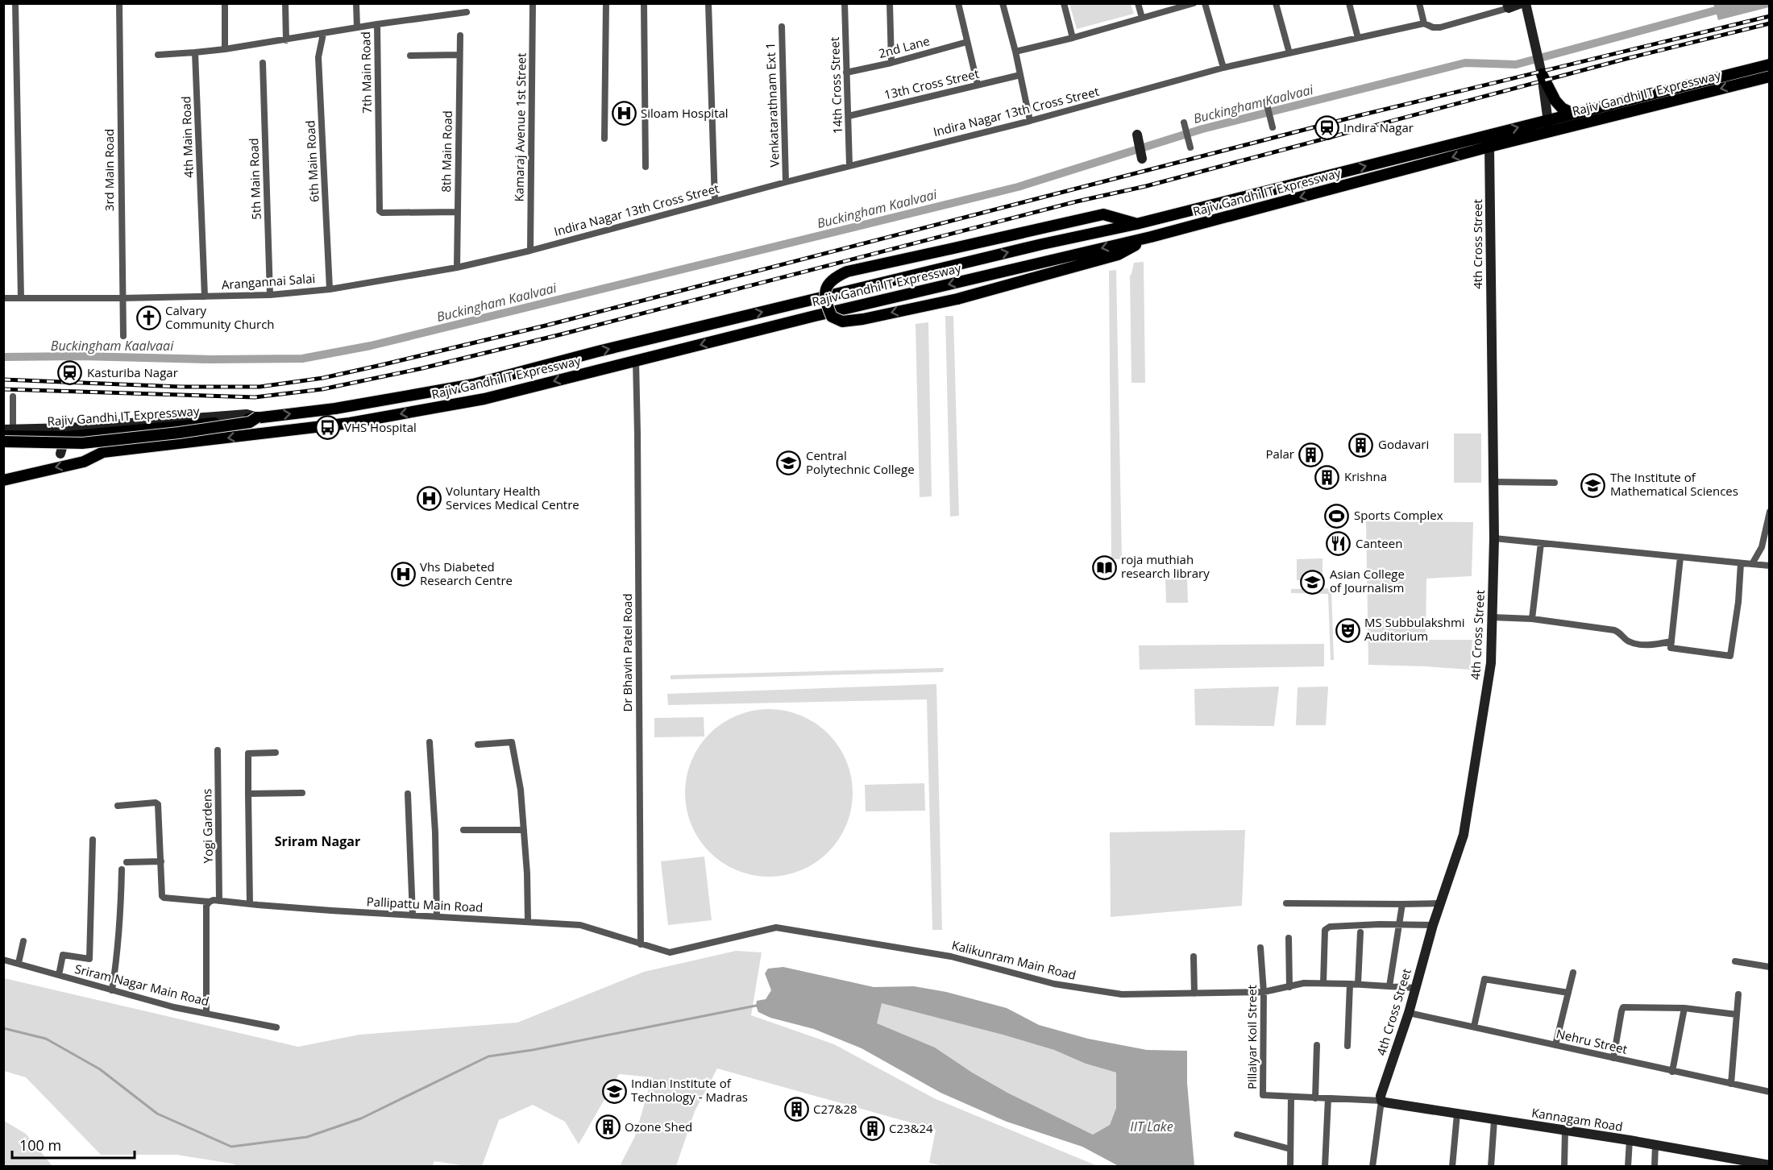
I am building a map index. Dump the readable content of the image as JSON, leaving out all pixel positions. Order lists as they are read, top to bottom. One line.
{"streets":{"main road":["Rajiv Gandhi IT Expressway"],"street":["2nd Lane","7th Main Road","13th Cross Street","14th Cross Street","Venkatarathnam Ext 1","Indira Nagar 13th Cross Street","Kamaraj Avenue 1st Street","4th Main Road","8th Main Road","6th Main Road","3rd Main Road","5th Main Road","4th Cross Street","Arangannai Salai","Dr Bhavin Patel Road","Yogi Gardens","Pallipattu Main Road","Kalikunram Main Road","Sriram Nagar Main Road","Pillaiyar Koil Street","Nehru Street","Kannagam Road"]},"crossings":[["2nd Lane","14th Cross Street"],["7th Main Road","8th Main Road"],["13th Cross Street","14th Cross Street"],["14th Cross Street","Indira Nagar 13th Cross Street"],["Rajiv Gandhi IT Expressway","4th Cross Street"],["Rajiv Gandhi IT Expressway","Dr Bhavin Patel Road"],["Venkatarathnam Ext 1","Indira Nagar 13th Cross Street"],["Indira Nagar 13th Cross Street","Kamaraj Avenue 1st Street"],["Indira Nagar 13th Cross Street","Arangannai Salai"],["Kamaraj Avenue 1st Street","Arangannai Salai"],["4th Main Road","Arangannai Salai"],["8th Main Road","Arangannai Salai"],["6th Main Road","Arangannai Salai"],["3rd Main Road","Arangannai Salai"],["5th Main Road","Arangannai Salai"],["4th Cross Street","Kalikunram Main Road"],["4th Cross Street","Pillaiyar Koil Street"],["4th Cross Street","Nehru Street"],["4th Cross Street","Kannagam Road"],["Dr Bhavin Patel Road","Pallipattu Main Road"],["Dr Bhavin Patel Road","Kalikunram Main Road"],["Yogi Gardens","Pallipattu Main Road"],["Pallipattu Main Road","Kalikunram Main Road"],["Kalikunram Main Road","Pillaiyar Koil Street"],["Pillaiyar Koil Street","Kannagam Road"]],"districts":["Sriram Nagar"],"water":["Buckingham Kaalvaai","IIT Lake"],"places":{"hospital":["Siloam Hospital","Voluntary Health Services Medical Centre","Vhs Diabeted Research Centre"],"station":["Indira Nagar","Kasturiba Nagar"],"church":["Calvary Community Church"],"bus stop":["VHS Hospital"],"building":["Godavari","Palar","Krishna","C27&28","Ozone Shed","C23&24"],"school or university":["Central Polytechnic College","The Institute of Mathematical Sciences","Asian College of Journalism","Indian Institute of Technology - Madras"],"sports":["Sports Complex"],"restaurant":["Canteen"],"library":["roja muthiah research library"],"theatre":["MS Subbulakshmi Auditorium"]},"scale_bar":"100 m"}
